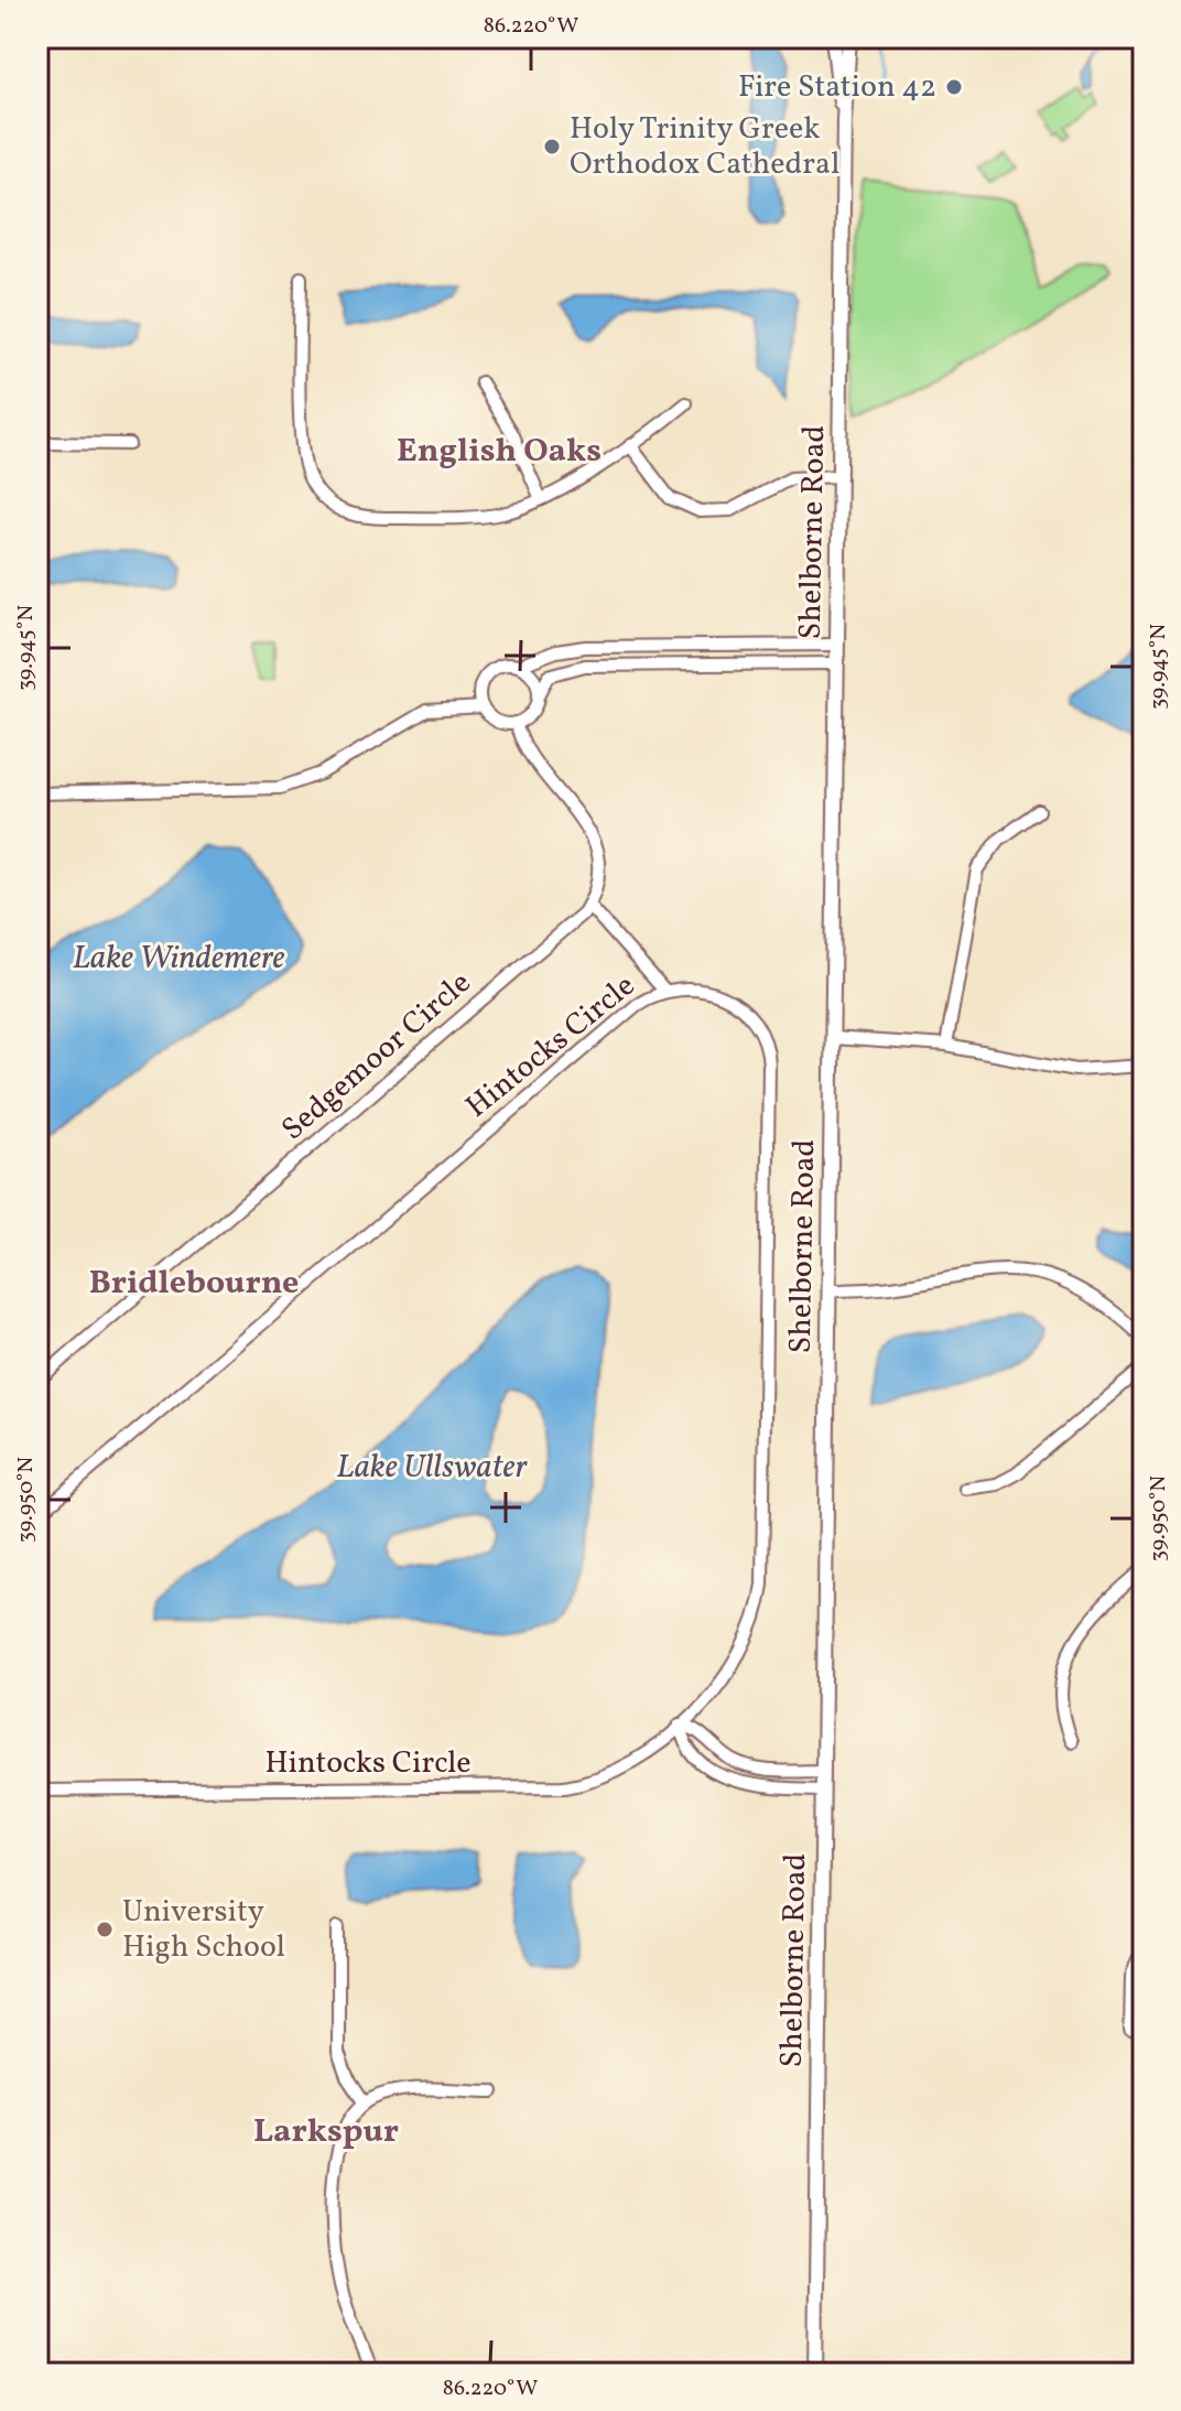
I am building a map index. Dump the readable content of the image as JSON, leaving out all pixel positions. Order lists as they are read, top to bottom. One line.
{"streets":{"street":["Shelborne Road","Hintocks Circle","Sedgemoor Circle"]},"districts":["English Oaks","Bridlebourne","Larkspur"],"water":["Lake Windemere","Lake Ullswater"],"places":["Fire Station 42","Holy Trinity Greek Orthodox Cathedral","University High School"],"coordinates":["86.220°W","39.945°N","39.950°N"]}
